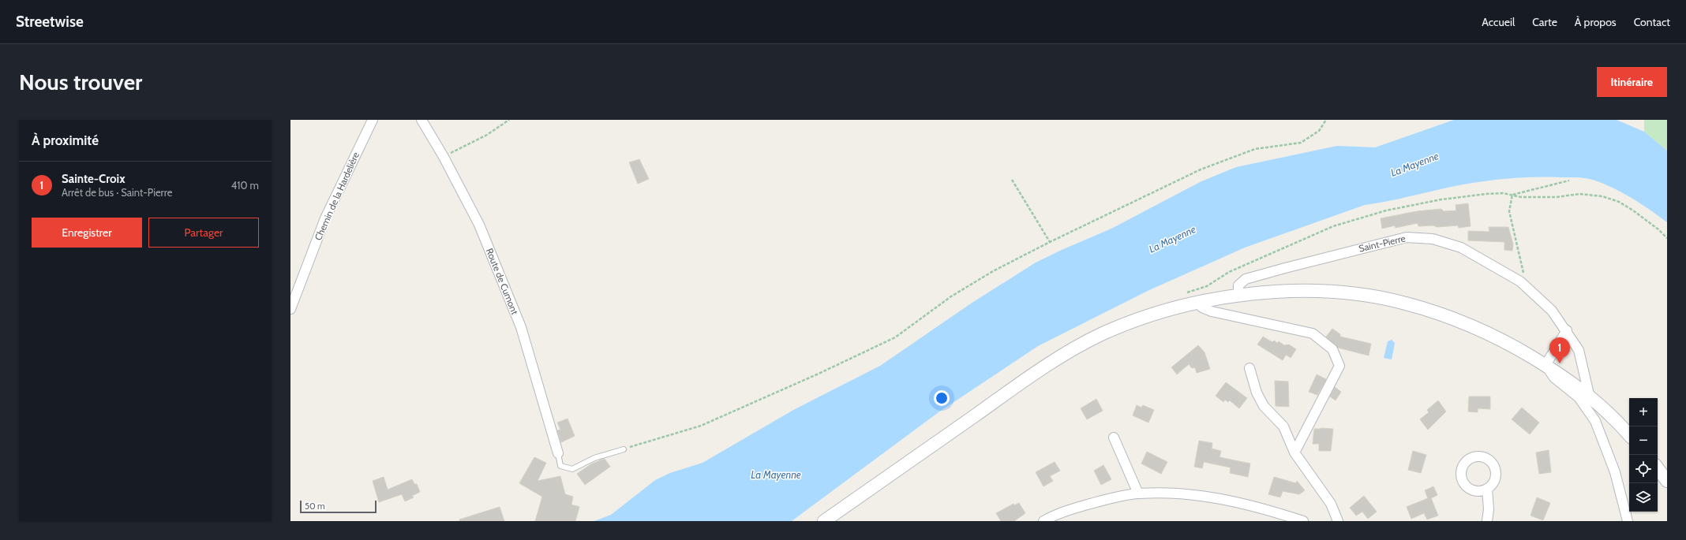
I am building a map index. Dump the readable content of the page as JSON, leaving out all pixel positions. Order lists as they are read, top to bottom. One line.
{"streets":{"street":["Chemin de la Hardelière","Saint-Pierre","Route de Cumont"]},"water":["La Mayenne"],"scale_bar":"50 m","page":{"header":"Streetwise","nav":["Accueil","Carte","À propos","Contact"],"buttons":["Itinéraire",["Enregistrer","Partager"]],"title":"Nous trouver","heading":"À proximité","list":[{"mark":"1","name":"Sainte-Croix","note":"Arrêt de bus · Saint-Pierre","value":"410 m"}],"pins":"1","map_buttons":["+","−"],"scale":"50 m"}}
